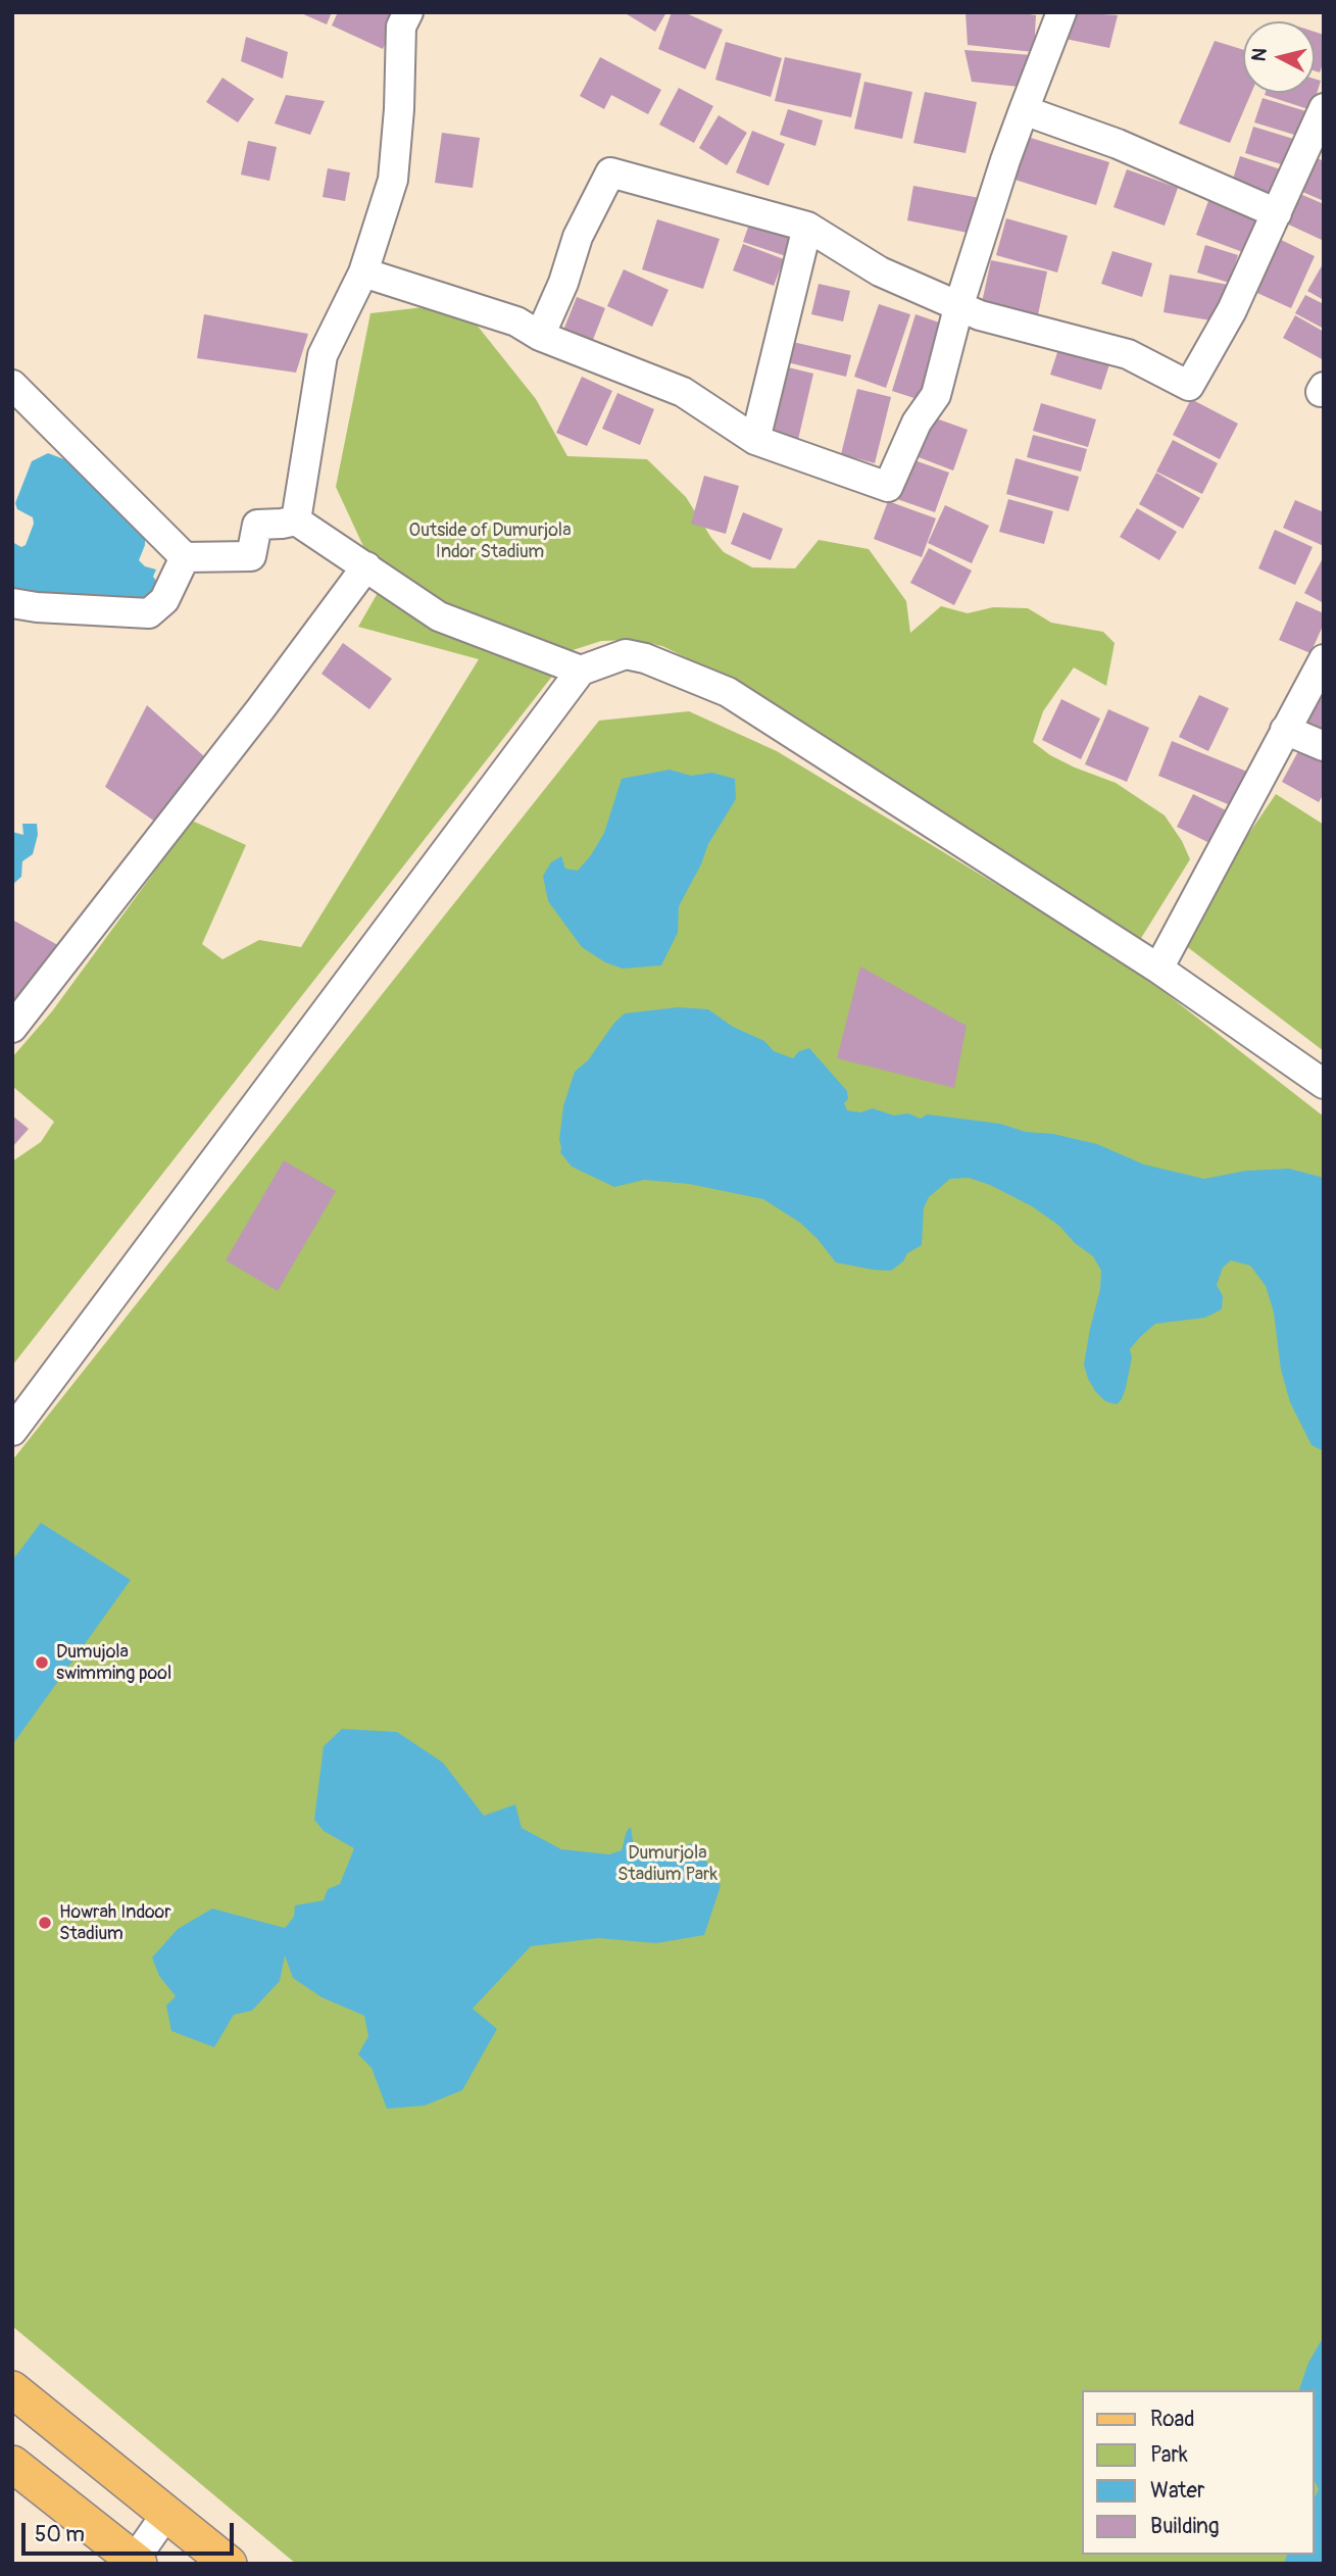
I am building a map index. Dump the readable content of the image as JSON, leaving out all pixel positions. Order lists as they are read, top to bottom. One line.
{"parks":["Outside of Dumurjola Indor Stadium","Dumurjola Stadium Park"],"places":["Dumujola swimming pool","Howrah Indoor Stadium"],"legend":["Road","Park","Water","Building"],"scale_bar":"50 m","north":"left"}
